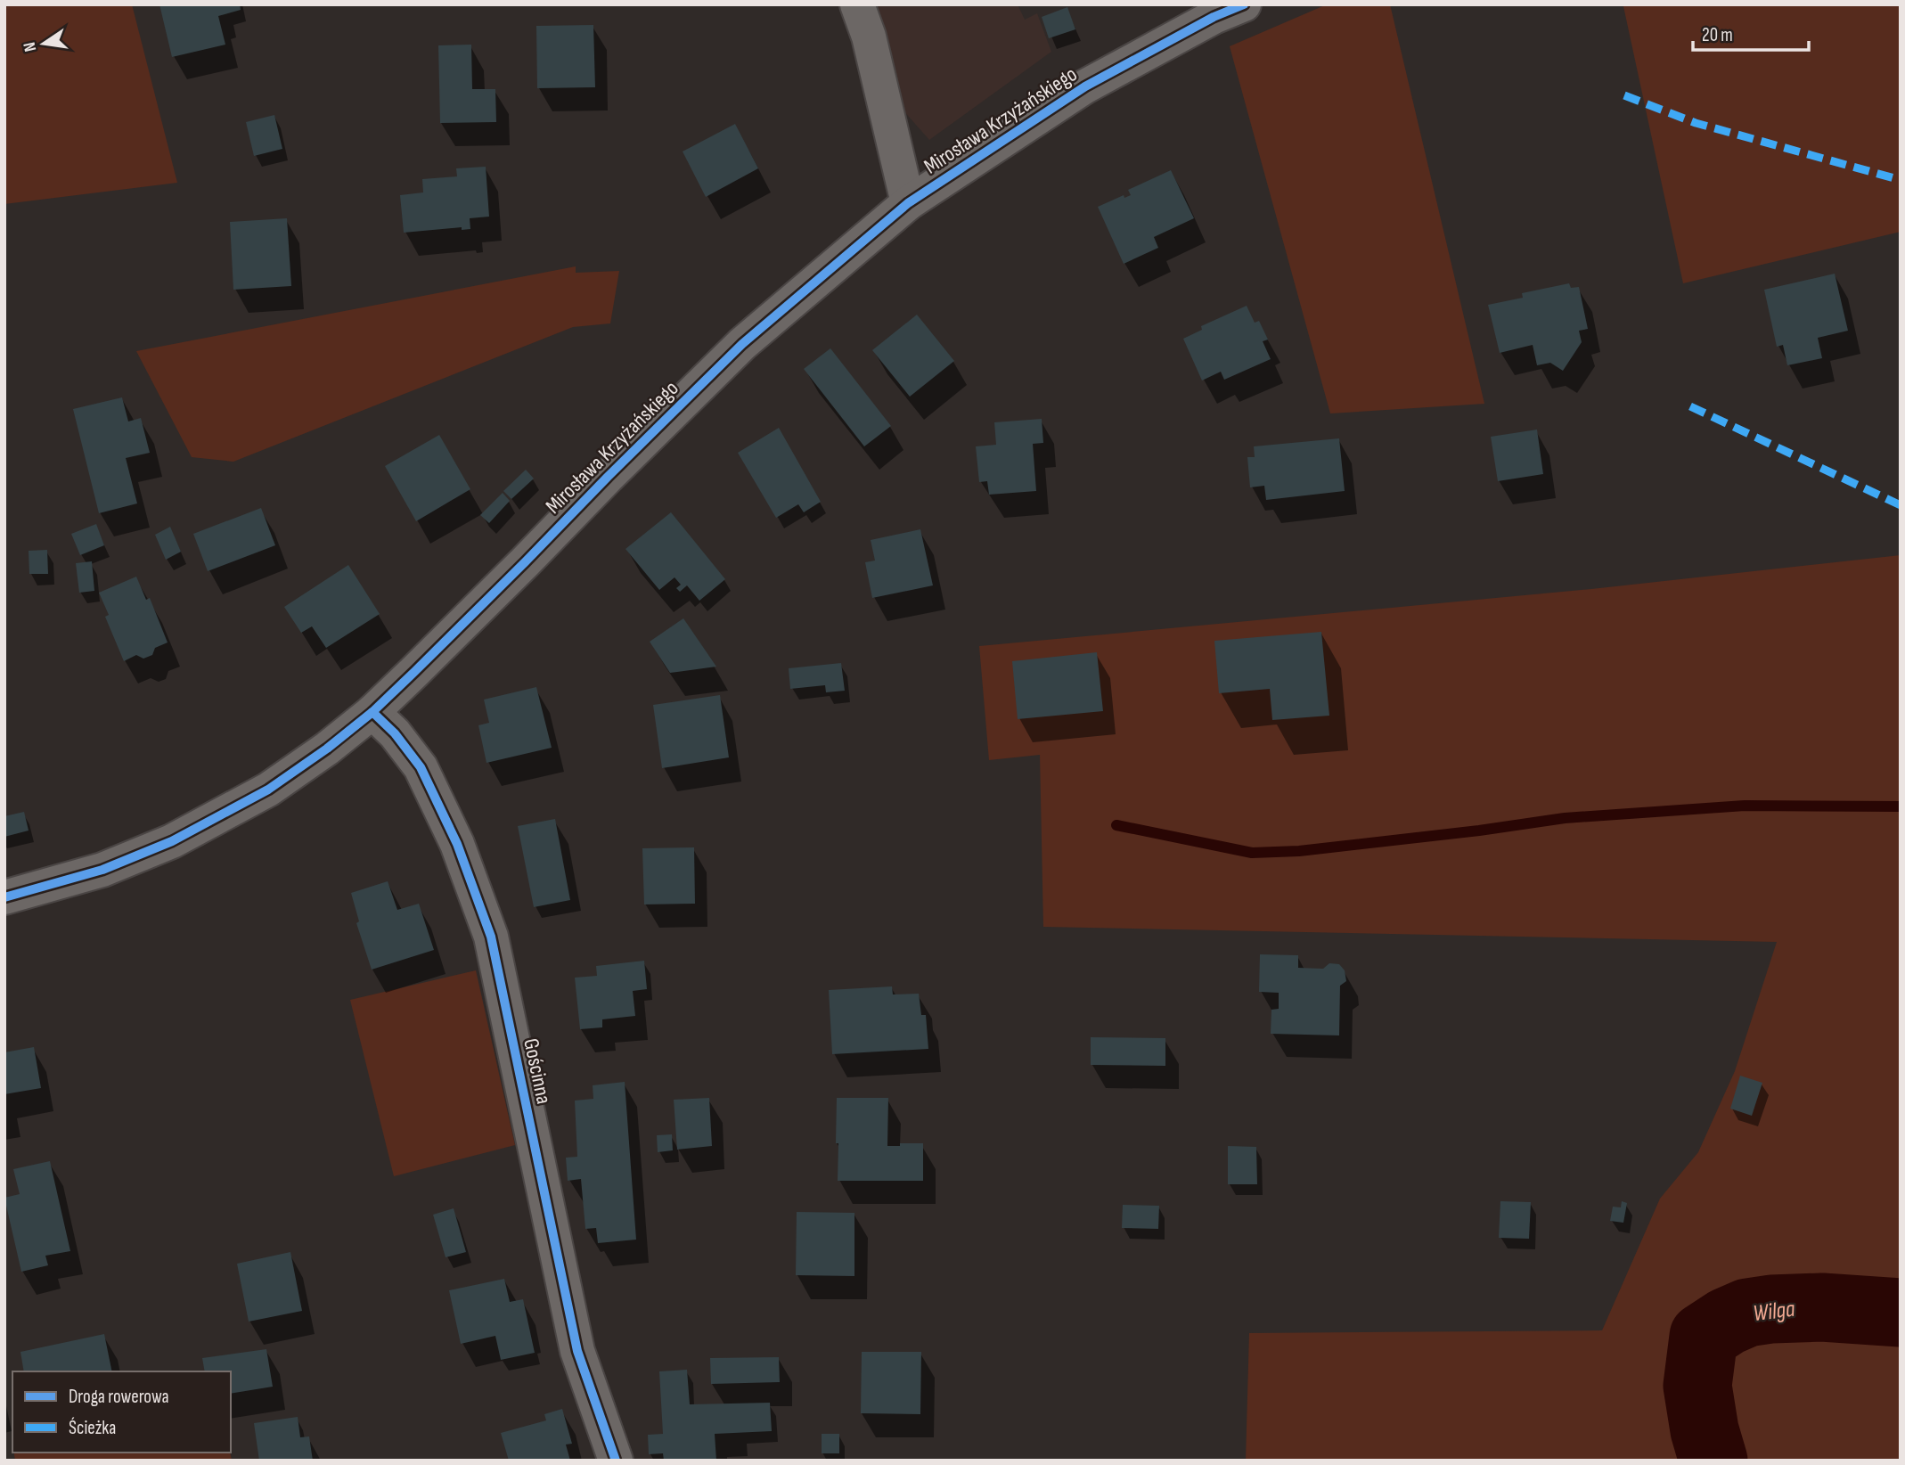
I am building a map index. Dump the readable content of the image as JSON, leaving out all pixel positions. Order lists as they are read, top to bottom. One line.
{"streets":{"street":["Mirosława Krzyżańskiego","Gościnna"]},"crossings":[["Mirosława Krzyżańskiego","Gościnna"]],"water":["Wilga"],"legend":["Droga rowerowa","Ścieżka"],"scale_bar":"20 m","north":"left"}
